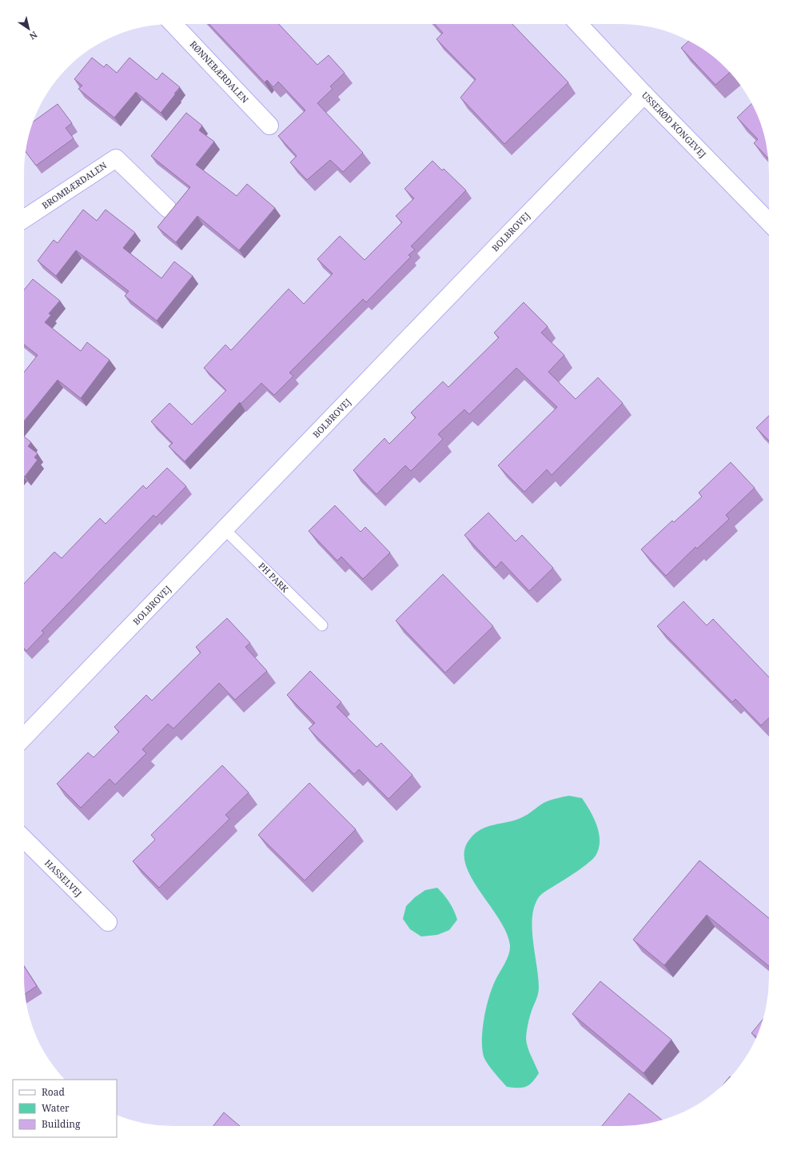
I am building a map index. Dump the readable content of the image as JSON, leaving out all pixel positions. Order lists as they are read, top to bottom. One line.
{"streets":{"street":["RØNNEBÆRDALEN","USSERØD KONGEVEJ","BROMBÆRDALEN","BOLBROVEJ","HASSELVEJ"],"lane":["PH PARK"]},"crossings":[["USSERØD KONGEVEJ","BOLBROVEJ"],["BOLBROVEJ","PH PARK"]],"legend":["Road","Water","Building"],"north":"bottom right"}
